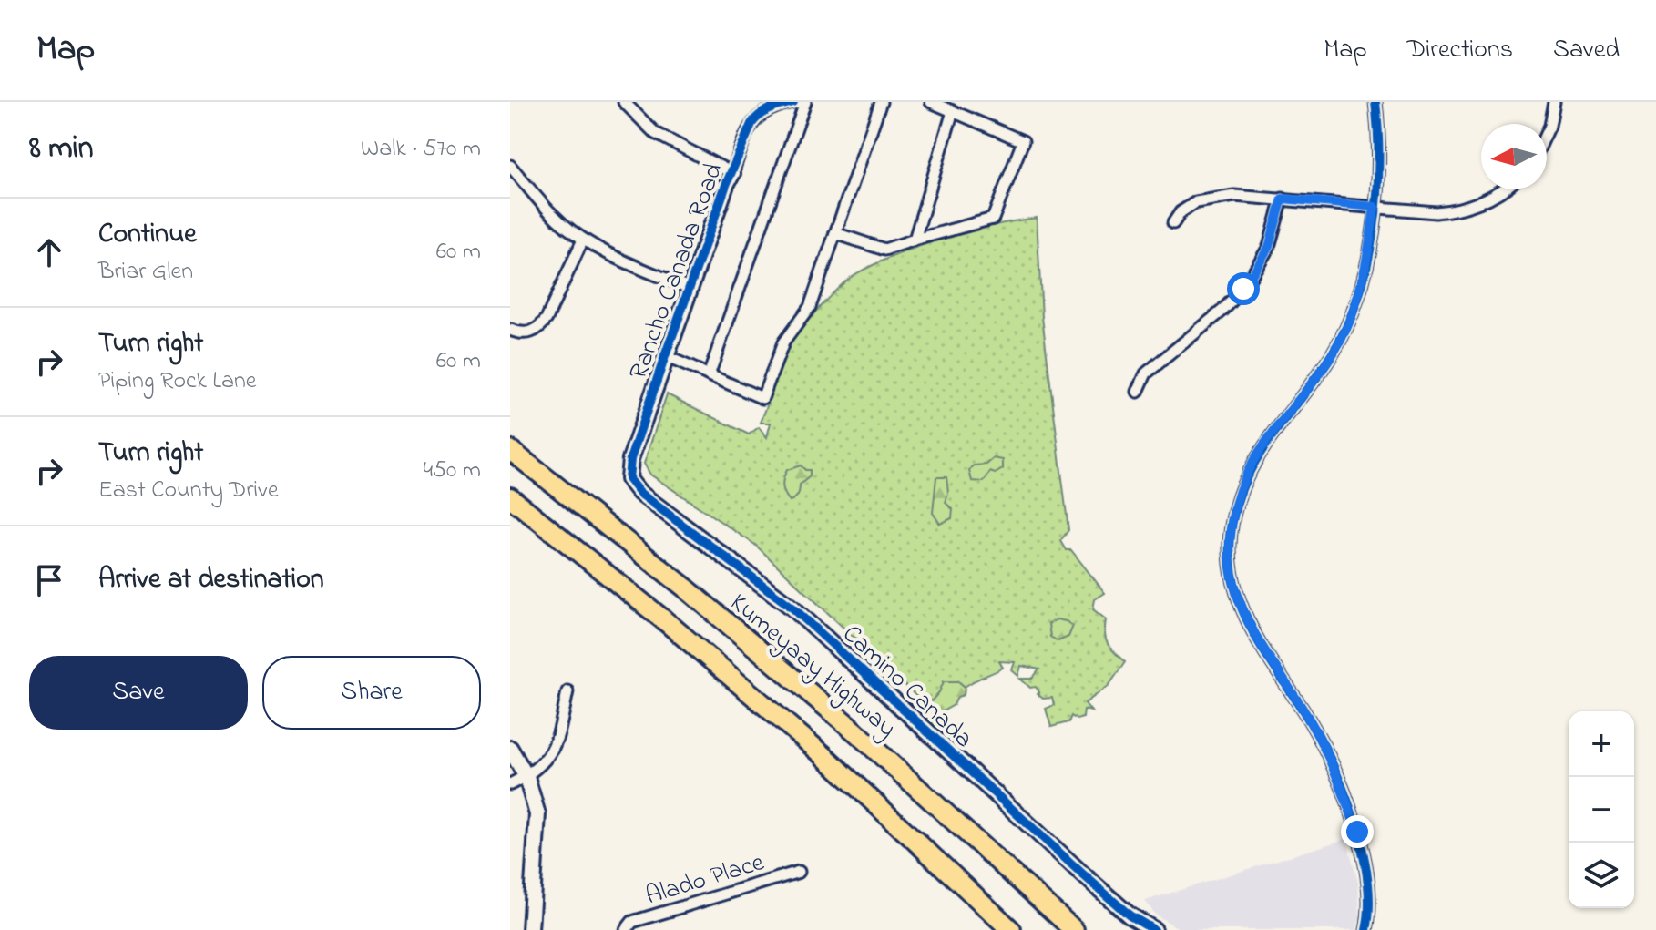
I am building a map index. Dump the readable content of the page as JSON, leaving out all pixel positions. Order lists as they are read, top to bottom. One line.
{"streets":{"highway":["Kumeyaay Highway"],"street":["Rancho Canada Road","Camino Canada","Alado Place"]},"crossings":[["Rancho Canada Road","Camino Canada"]],"north":"left","page":{"header":"Map","nav":["Map","Directions","Saved"],"heading":["8 min","Walk · 570 m"],"list":[["Continue","Briar Glen","60 m"],["Turn right","Piping Rock Lane","60 m"],["Turn right","East County Drive","450 m"],"Arrive at destination"],"buttons":["Save","Share"],"map_buttons":["+","−"]}}
